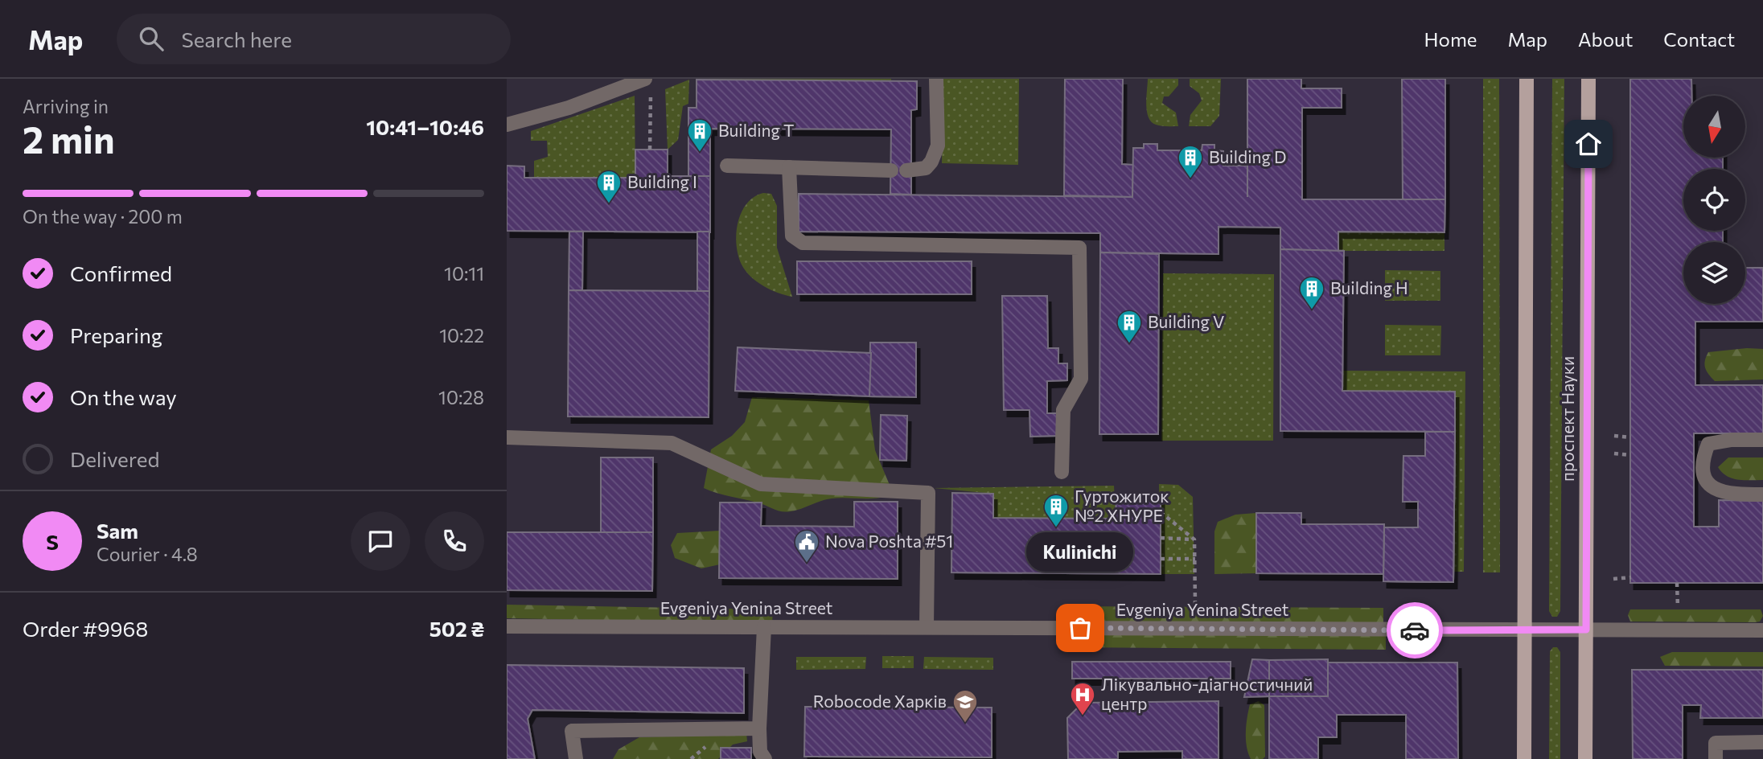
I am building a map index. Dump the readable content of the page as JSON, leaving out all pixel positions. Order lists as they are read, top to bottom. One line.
{"streets":{"main road":["проспект Науки"],"street":["Evgeniya Yenina Street"]},"crossings":[["проспект Науки","Evgeniya Yenina Street"]],"places":{"building":["Building T","Building D","Building І","Building H","Building V","Гуртожиток №2 ХНУРЕ"],"public building":["Nova Poshta #51"],"other":["Kulinichi"],"hospital":["Лікувально-діагностичний центр"],"school or university":["Robocode Харків"]},"north":"bottom","page":{"header":"Map","search":"Search here","nav":["Home","Map","About","Contact"],"heading":["2 min","Arriving in","10:41–10:46"],"panel":["Sam","Courier · 4.8","Order #9968","502 ₴"],"bar":"On the way · 200 m","list":[["Confirmed","10:11"],["Preparing","10:22"],["On the way","10:28"],"Delivered"],"round":"S","bubble":"Kulinichi"}}
